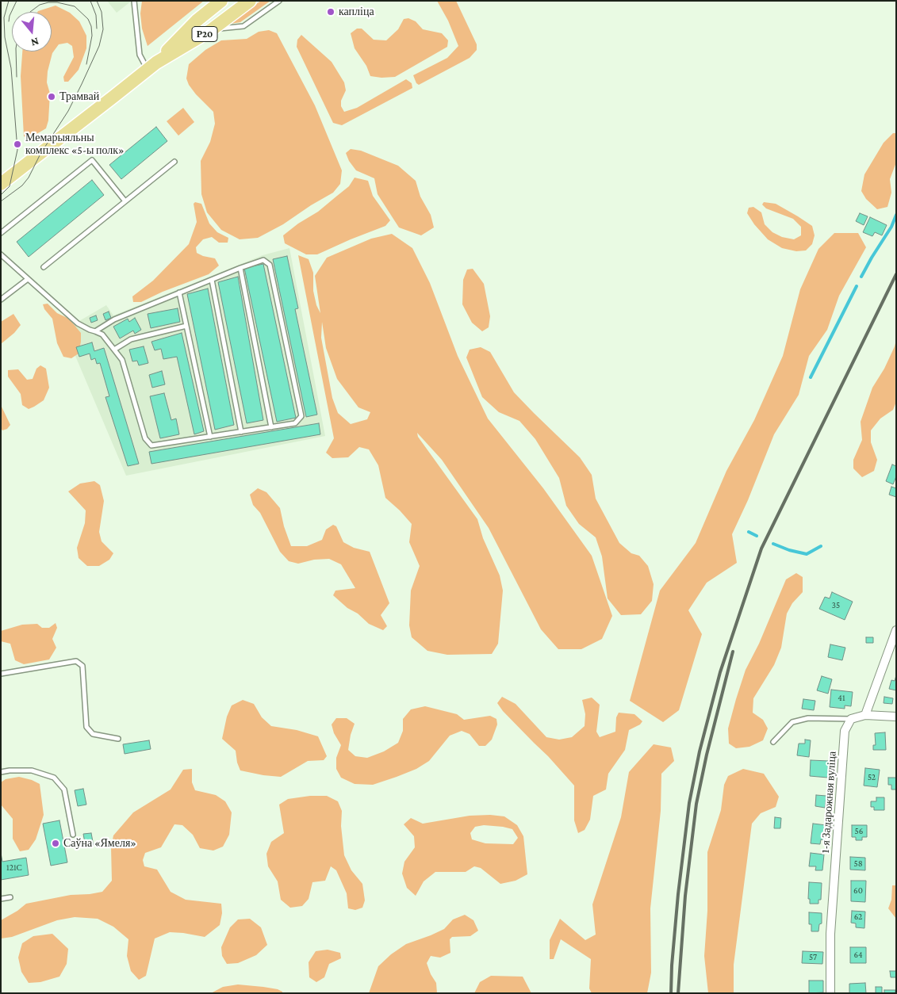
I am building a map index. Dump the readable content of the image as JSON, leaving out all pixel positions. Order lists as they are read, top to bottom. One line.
{"streets":{"main road":["Р20"],"street":["1-я Задарожная вуліца"]},"places":["капліца","Трамвай","Мемарыяльны комплекс «5-ы полк»","Саўна «Ямеля»"],"house_numbers":["35","41","52","56","58","121С","60","62","64","57"],"north":"bottom"}
